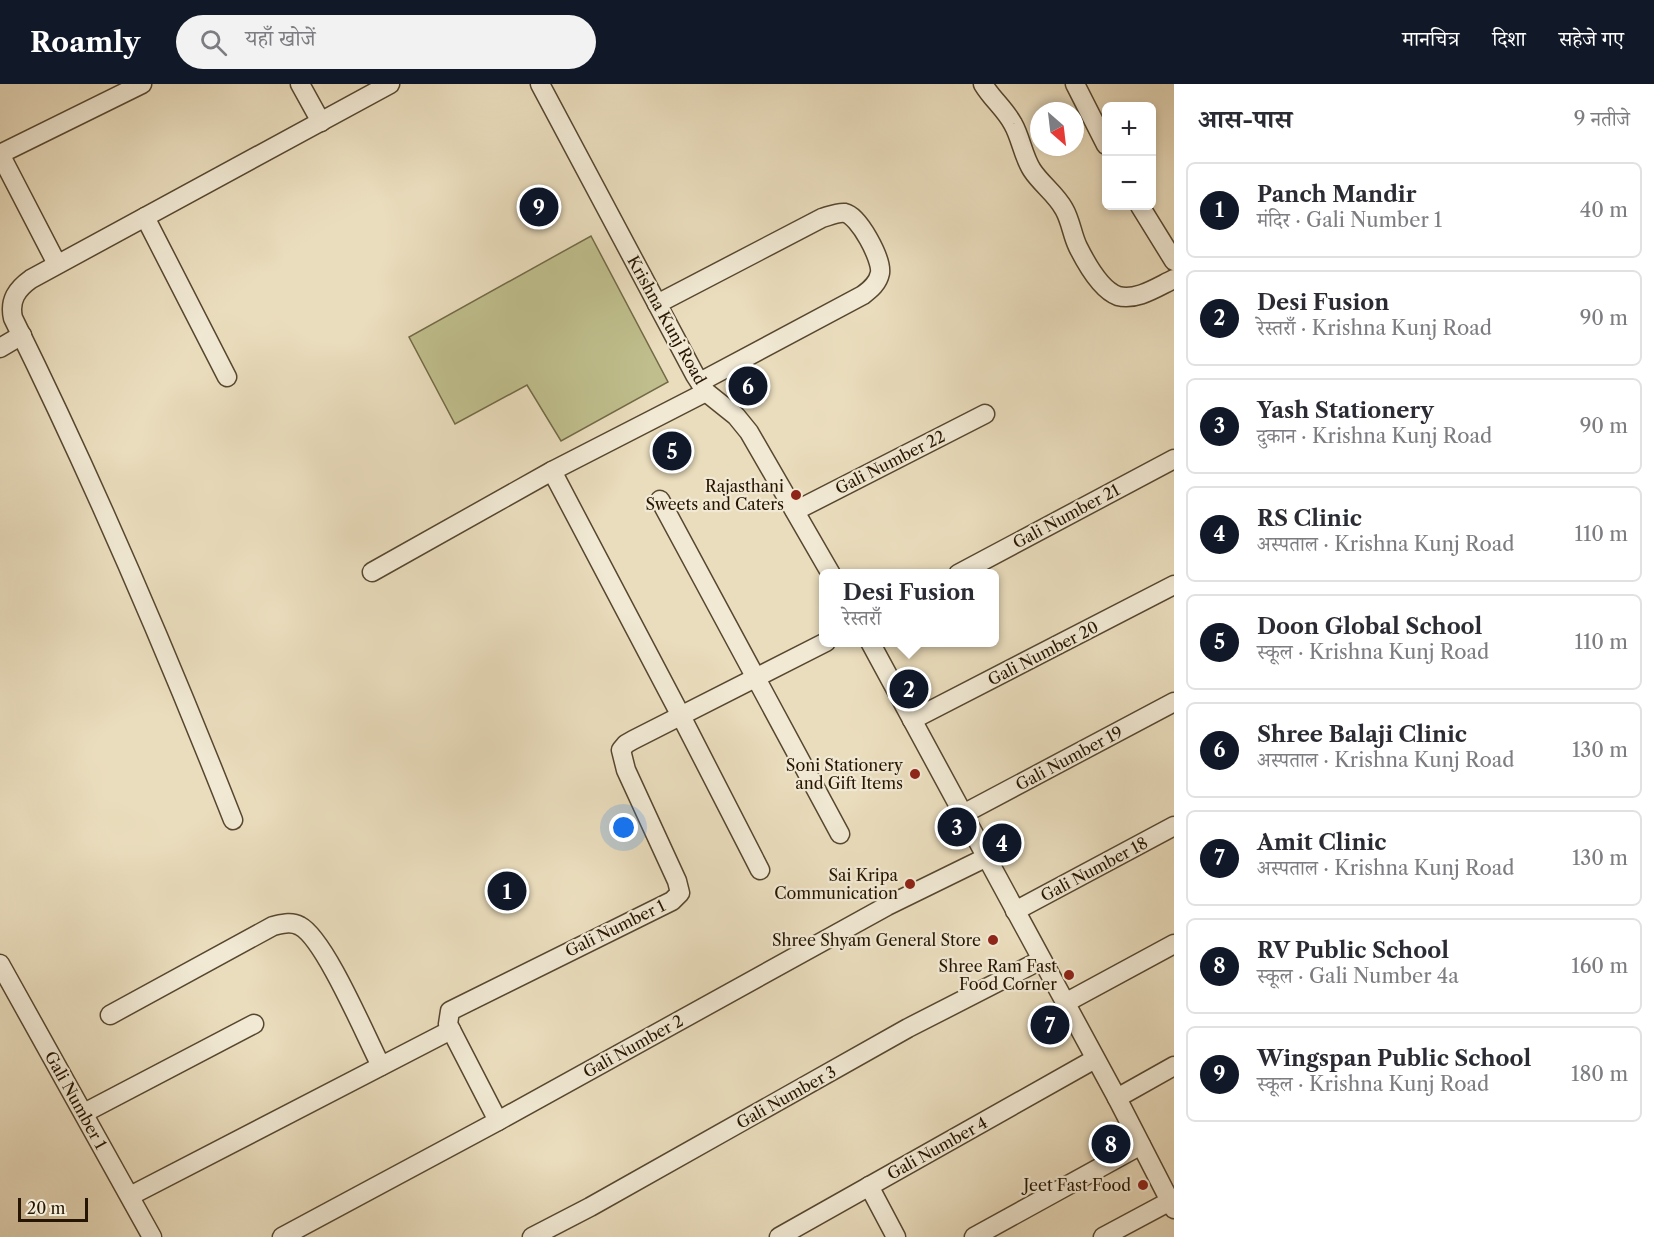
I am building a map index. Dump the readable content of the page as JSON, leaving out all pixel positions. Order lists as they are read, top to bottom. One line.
{"streets":{"street":["Krishna Kunj Road","Gali Number 22","Gali Number 21","Gali Number 20","Gali Number 19","Gali Number 18","Gali Number 1","Gali Number 2","Gali Number 3","Gali Number 4"]},"crossings":[["Krishna Kunj Road","Gali Number 22"]],"places":["Rajasthani Sweets and Caters","Soni Stationery and Gift Items","Sai Kripa Communication","Shree Shyam General Store","Shree Ram Fast Food Corner","Jeet Fast Food"],"scale_bar":"20 m","north":"bottom right","page":{"header":"Roamly","search":"यहाँ खोजें","nav":["मानचित्र","दिशा","सहेजे गए"],"heading":["आस-पास","9 नतीजे"],"map_buttons":["+","−"],"list":[{"mark":"1","name":"Panch Mandir","note":"मंदिर · Gali Number 1","value":"40 m"},{"mark":"2","name":"Desi Fusion","note":"रेस्तराँ · Krishna Kunj Road","value":"90 m"},{"mark":"3","name":"Yash Stationery","note":"दुकान · Krishna Kunj Road","value":"90 m"},{"mark":"4","name":"RS Clinic","note":"अस्पताल · Krishna Kunj Road","value":"110 m"},{"mark":"5","name":"Doon Global School","note":"स्कूल · Krishna Kunj Road","value":"110 m"},{"mark":"6","name":"Shree Balaji Clinic","note":"अस्पताल · Krishna Kunj Road","value":"130 m"},{"mark":"7","name":"Amit Clinic","note":"अस्पताल · Krishna Kunj Road","value":"130 m"},{"mark":"8","name":"RV Public School","note":"स्कूल · Gali Number 4a","value":"160 m"},{"mark":"9","name":"Wingspan Public School","note":"स्कूल · Krishna Kunj Road","value":"180 m"}],"pins":["9","6","5","2","3","4","1","7","8"],"popup":["Desi Fusion","रेस्तराँ"],"scale":"20 m"}}
